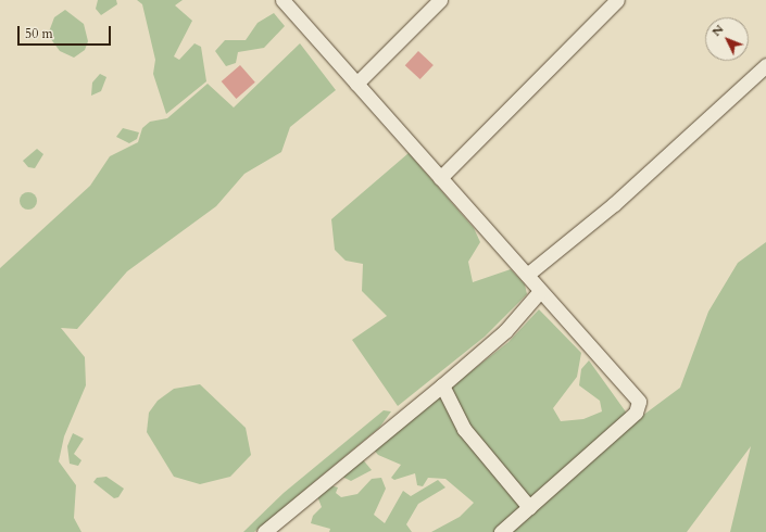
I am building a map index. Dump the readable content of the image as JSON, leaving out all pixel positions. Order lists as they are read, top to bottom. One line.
{"scale_bar":"50 m","north":"top left"}
